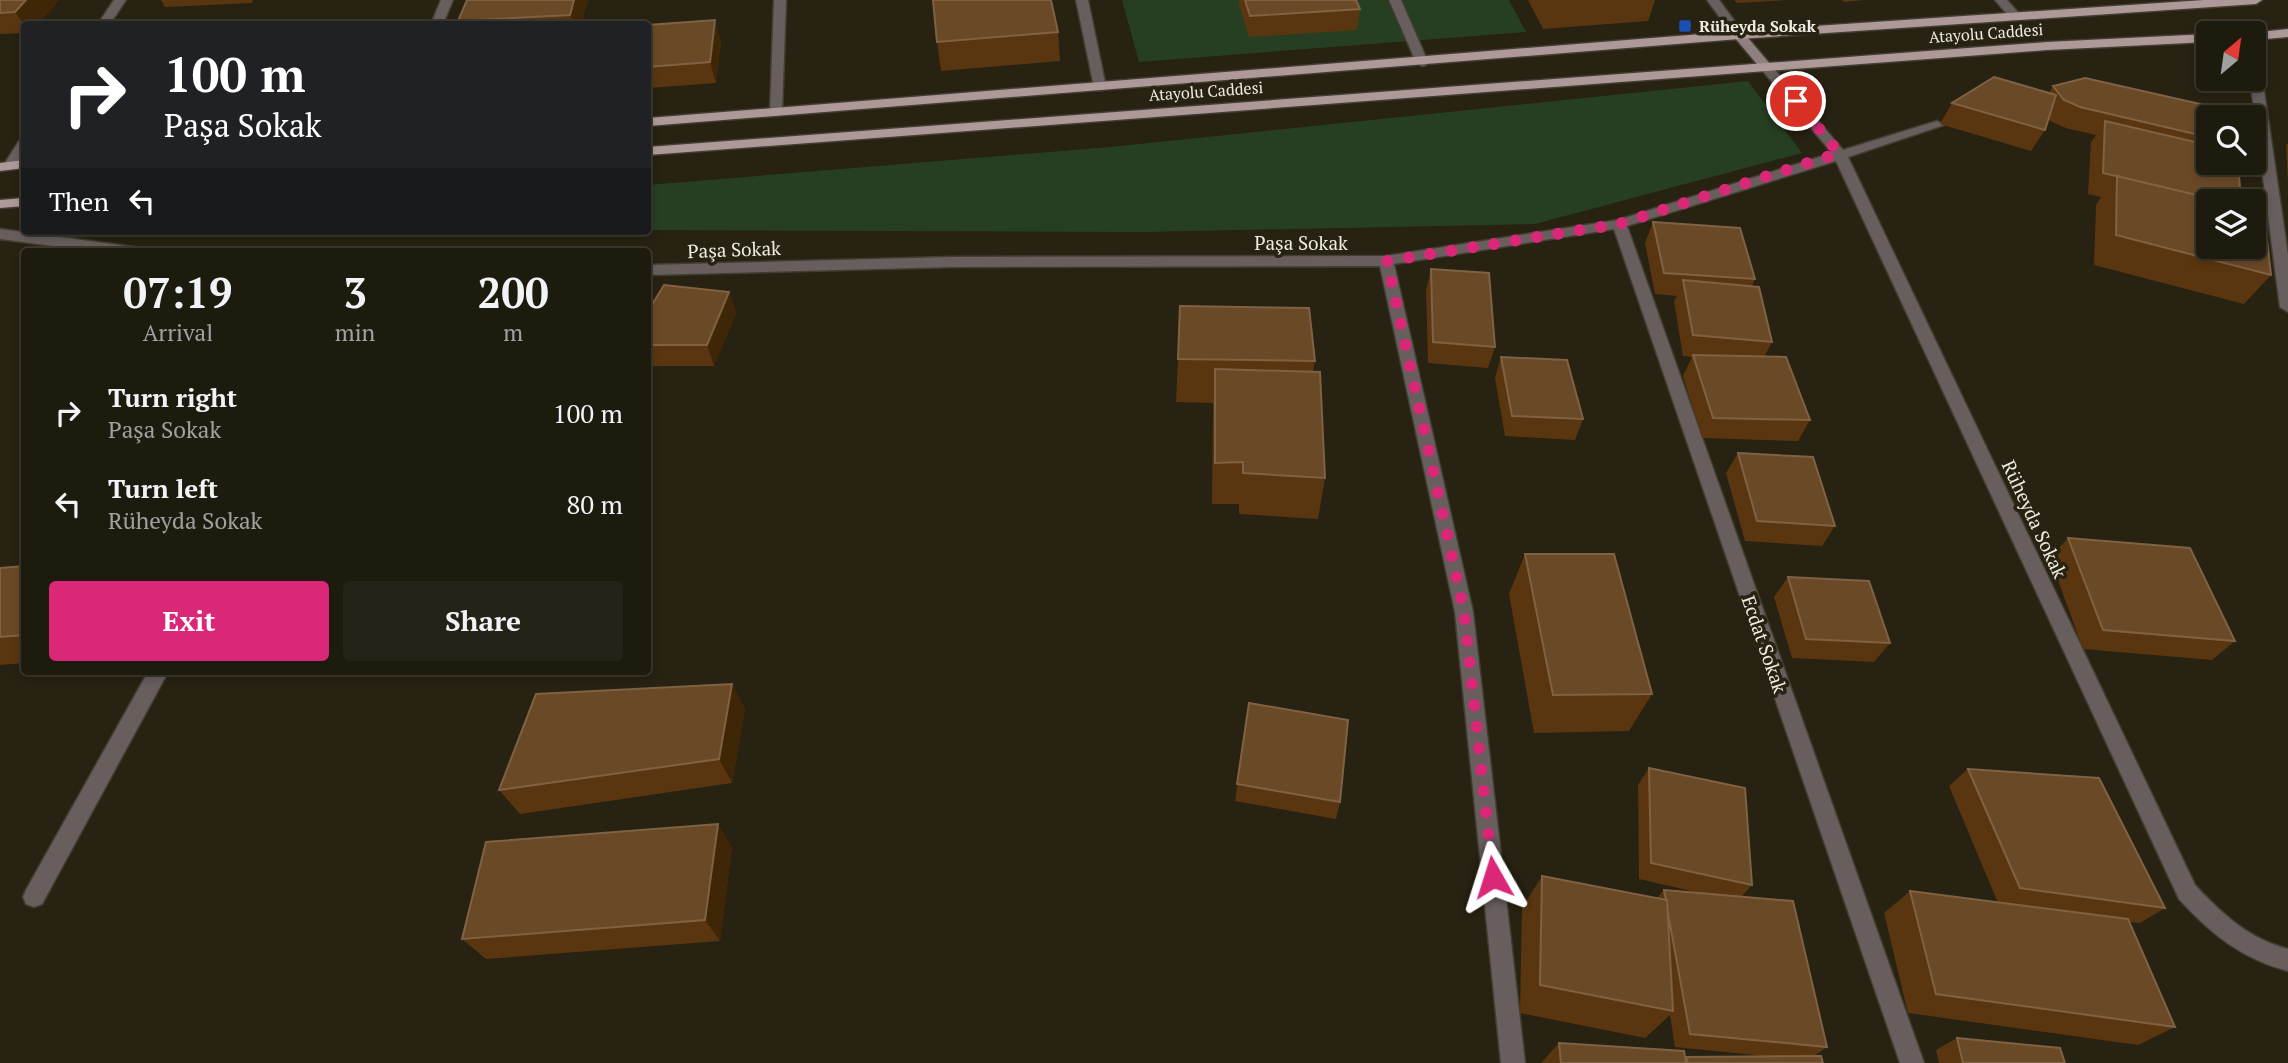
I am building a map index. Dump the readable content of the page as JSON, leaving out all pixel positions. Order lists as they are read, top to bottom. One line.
{"streets":{"main road":["Atayolu Caddesi"],"street":["Paşa Sokak","Rüheyda Sokak","Ecdat Sokak"]},"crossings":[["Atayolu Caddesi","Rüheyda Sokak"],["Paşa Sokak","Rüheyda Sokak"],["Paşa Sokak","Ecdat Sokak"]],"places":{"transit":["Rüheyda Sokak"]},"north":"top right","page":{"turn":["100 m","Paşa Sokak"],"then":"Then","eta":["07:19","Arrival","3","min","200","m"],"list":[{"name":"Turn right","note":"Paşa Sokak","value":"100 m"},{"name":"Turn left","note":"Rüheyda Sokak","value":"80 m"}],"buttons":["Exit","Share"]}}
